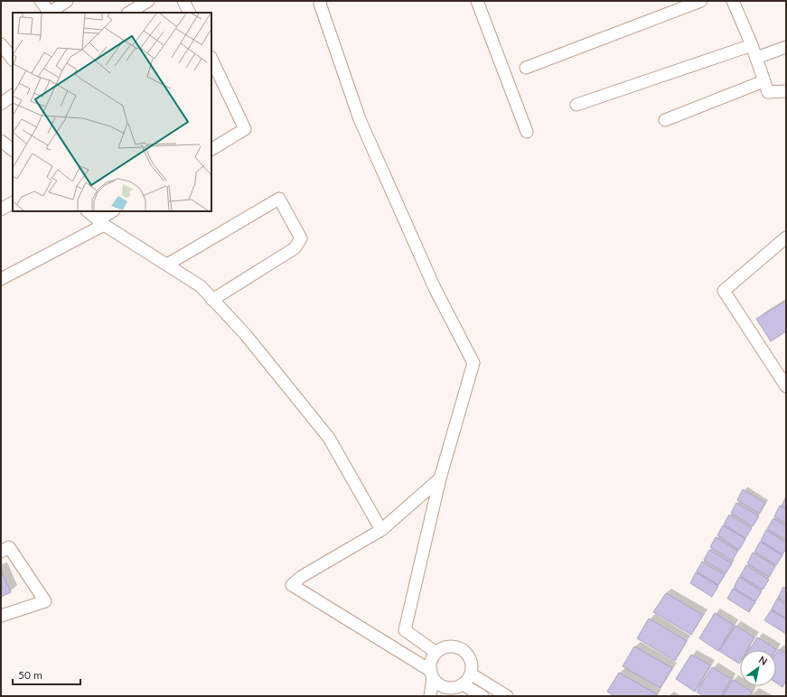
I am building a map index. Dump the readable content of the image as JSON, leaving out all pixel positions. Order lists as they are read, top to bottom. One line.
{"scale_bar":"50 m","north":"top right"}
